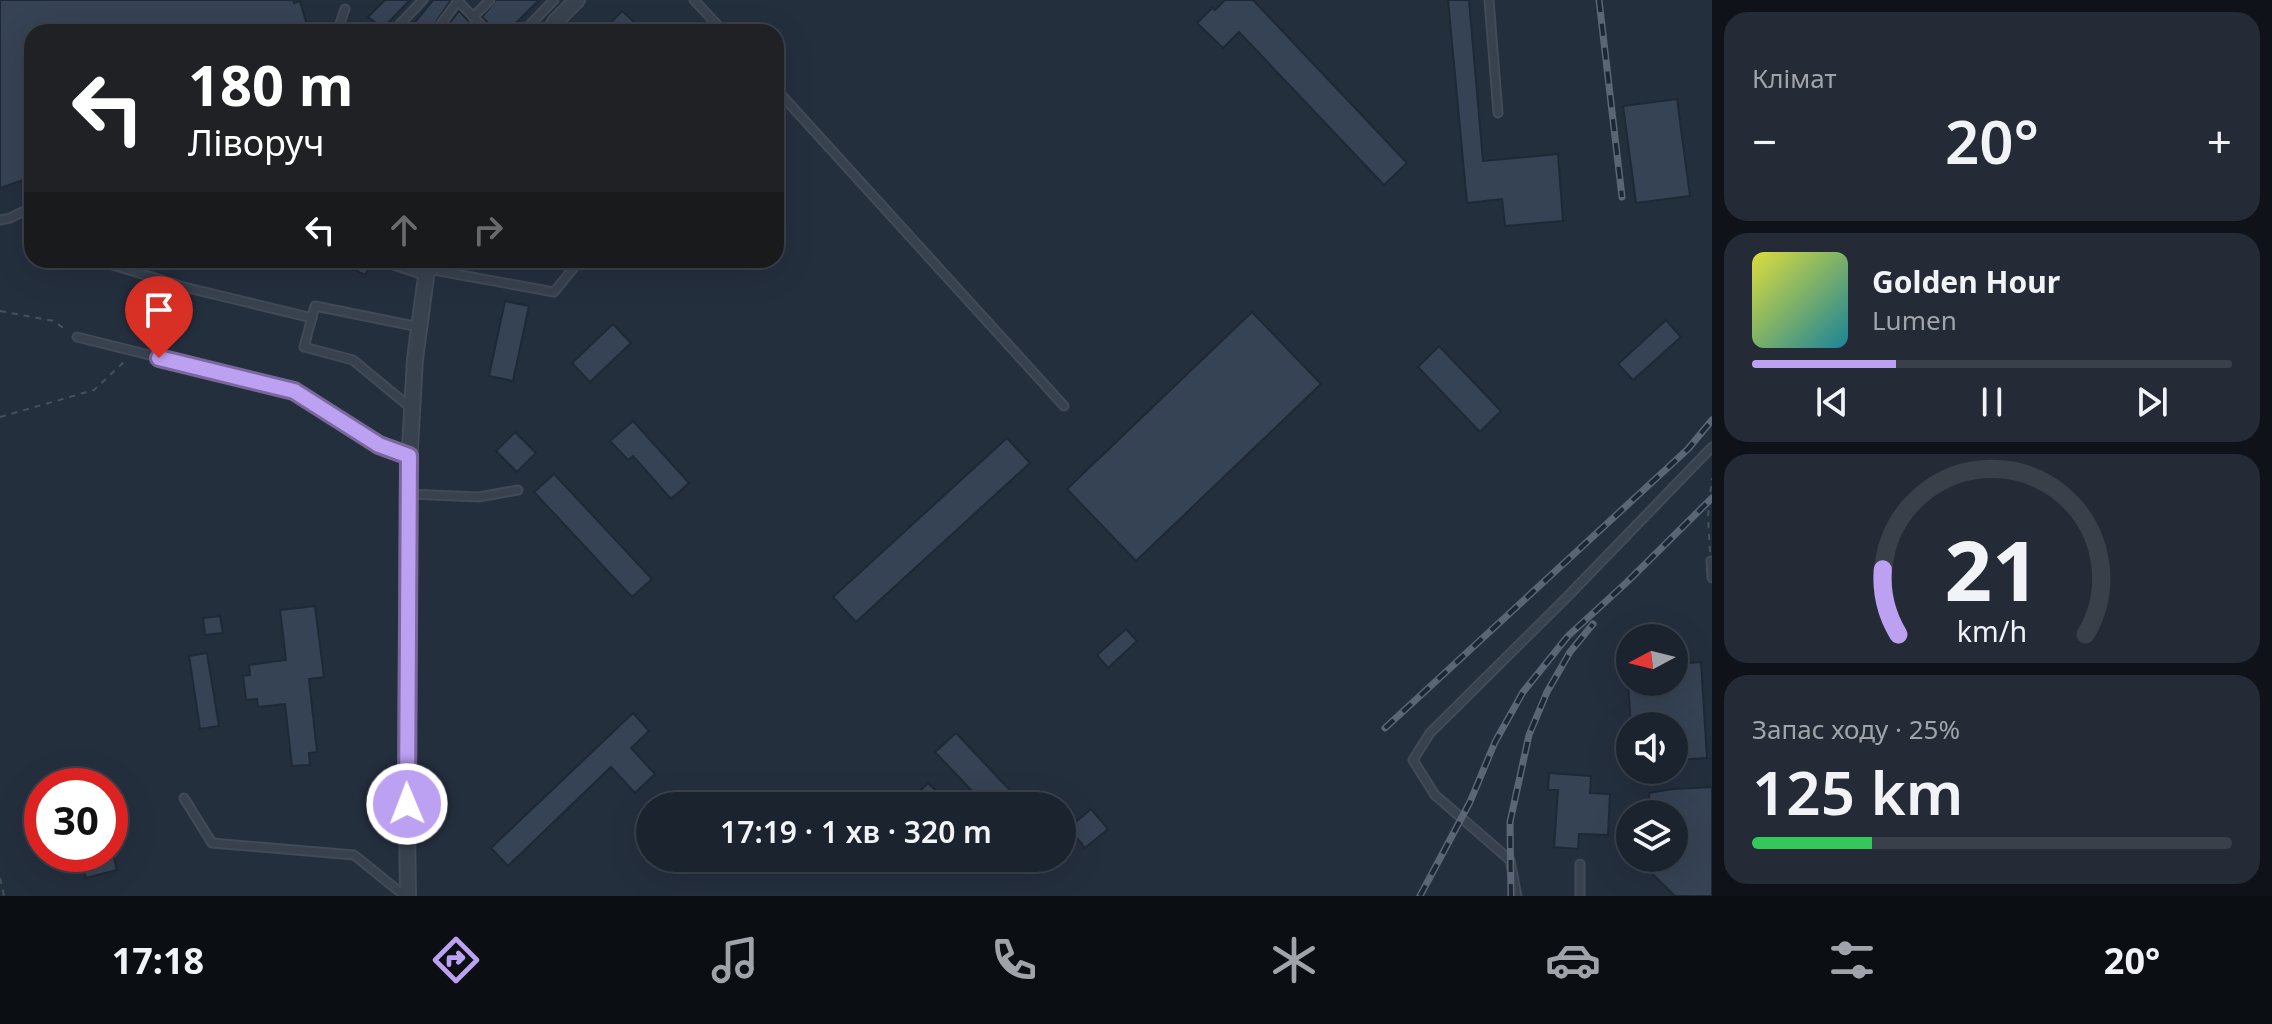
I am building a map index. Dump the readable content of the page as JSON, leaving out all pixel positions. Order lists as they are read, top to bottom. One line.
{"north":"left","page":{"tile":["Клімат",["Запас ходу · 25%","125 km"]],"turn":["180 m","Ліворуч"],"heat":["−","20°","+"],"song":["Golden Hour","Lumen"],"limit":"30","trip":"17:19 · 1 хв · 320 m","tabs":["17:18","20°"],"gauge":["21","km/h"]}}
